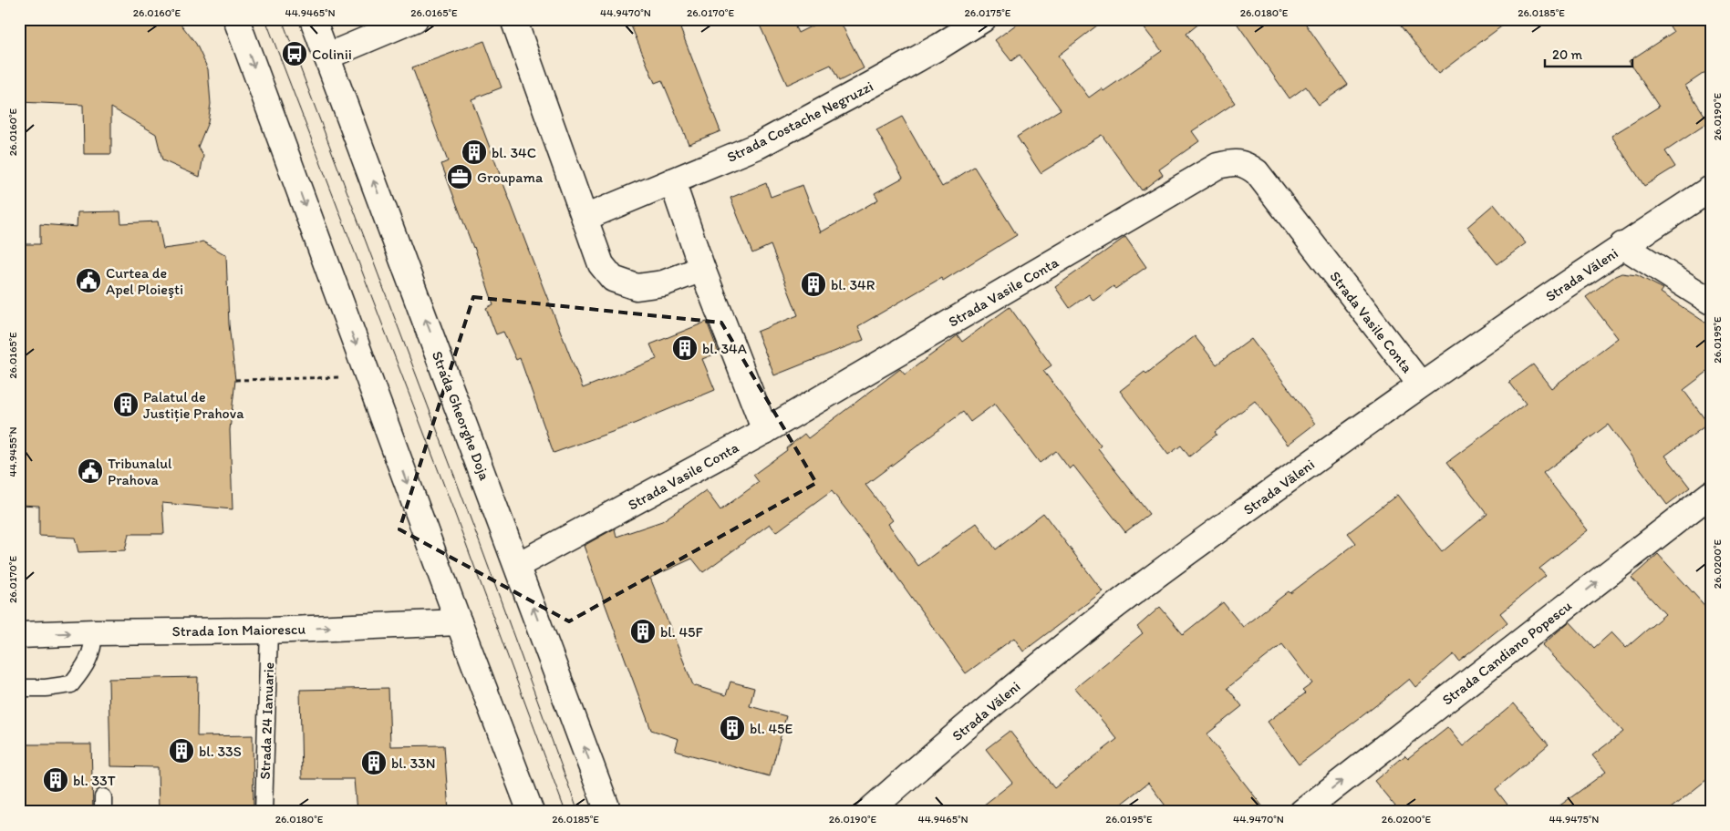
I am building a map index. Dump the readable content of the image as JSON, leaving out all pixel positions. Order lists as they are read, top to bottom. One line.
{"streets":{"street":["Strada Costache Negruzzi","Strada Văleni","Strada Vasile Conta","Strada Gheorghe Doja","Strada Ion Maiorescu","Strada Candiano Popescu"],"lane":["Strada 24 Ianuarie"]},"crossings":[["Strada Văleni","Strada Vasile Conta"],["Strada Vasile Conta","Strada Gheorghe Doja"],["Strada Ion Maiorescu","Strada 24 Ianuarie"]],"one_way":["Strada Ion Maiorescu","Strada Candiano Popescu"],"places":{"bus stop":["Colinii"],"building":["bl. 34C","bl. 34R","bl. 34A","Palatul de Justiție Prahova","bl. 45F","bl. 45E","bl. 33S","bl. 33N","bl. 33T"],"office":["Groupama"],"public building":["Curtea de Apel Ploieşti","Tribunalul Prahova"]},"scale_bar":"20 m","coordinates":["26.0160°E","44.9465°N","26.0165°E","44.9470°N","26.0170°E","26.0175°E","26.0180°E","26.0185°E","26.0190°E","26.0195°E","44.9455°N","26.0200°E","44.9475°N"]}
